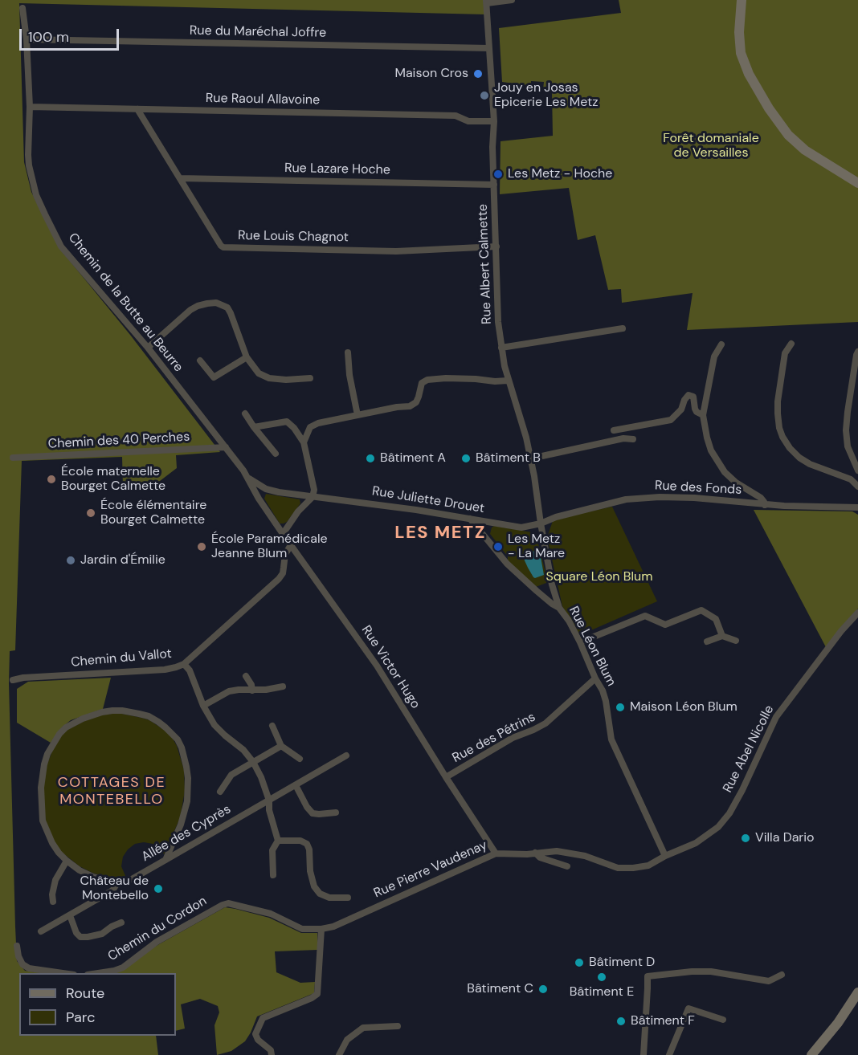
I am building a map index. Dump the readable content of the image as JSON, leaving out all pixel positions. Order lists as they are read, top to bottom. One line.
{"streets":{"street":["Rue du Maréchal Joffre","Rue Raoul Allavoine","Rue Lazare Hoche","Rue Louis Chagnot","Rue Albert Calmette","Chemin de la Butte au Beurre","Chemin des 40 Perches","Rue des Fonds","Rue Juliette Drouet","Rue Léon Blum","Chemin du Vallot","Rue Victor Hugo","Rue des Pétrins","Rue Abel Nicolle","Allée des Cyprès","Rue Pierre Vaudenay","Chemin du Cordon"]},"crossings":[["Rue du Maréchal Joffre","Rue Albert Calmette"],["Rue du Maréchal Joffre","Chemin de la Butte au Beurre"],["Rue Raoul Allavoine","Rue Louis Chagnot"],["Rue Raoul Allavoine","Rue Albert Calmette"],["Rue Raoul Allavoine","Chemin de la Butte au Beurre"],["Rue Lazare Hoche","Rue Louis Chagnot"],["Rue Lazare Hoche","Rue Albert Calmette"],["Rue Louis Chagnot","Rue Albert Calmette"],["Rue Albert Calmette","Rue des Fonds"],["Rue Albert Calmette","Rue Juliette Drouet"],["Rue Albert Calmette","Rue Léon Blum"],["Chemin de la Butte au Beurre","Chemin des 40 Perches"],["Chemin de la Butte au Beurre","Rue Juliette Drouet"],["Chemin de la Butte au Beurre","Rue Victor Hugo"],["Rue des Fonds","Rue Juliette Drouet"],["Rue des Fonds","Rue Léon Blum"],["Rue Juliette Drouet","Rue Léon Blum"],["Rue Léon Blum","Rue des Pétrins"],["Rue Léon Blum","Rue Abel Nicolle"],["Rue Léon Blum","Rue Pierre Vaudenay"],["Chemin du Vallot","Rue Victor Hugo"],["Rue Victor Hugo","Rue des Pétrins"],["Rue Victor Hugo","Rue Pierre Vaudenay"],["Rue Abel Nicolle","Rue Pierre Vaudenay"],["Rue Pierre Vaudenay","Chemin du Cordon"]],"districts":["LES METZ","COTTAGES DE MONTEBELLO"],"parks":["Forêt domaniale de Versailles","Square Léon Blum"],"places":["Maison Cros","Jouy en Josas Epicerie Les Metz","Les Metz - Hoche","Bâtiment A","Bâtiment B","École maternelle Bourget Calmette","École élémentaire Bourget Calmette","École Paramédicale Jeanne Blum","Les Metz - La Mare","Jardin d'Émilie","Maison Léon Blum","Villa Dario","Château de Montebello","Bâtiment D","Bâtiment E","Bâtiment C","Bâtiment F"],"legend":["Route","Parc"],"scale_bar":"100 m"}
